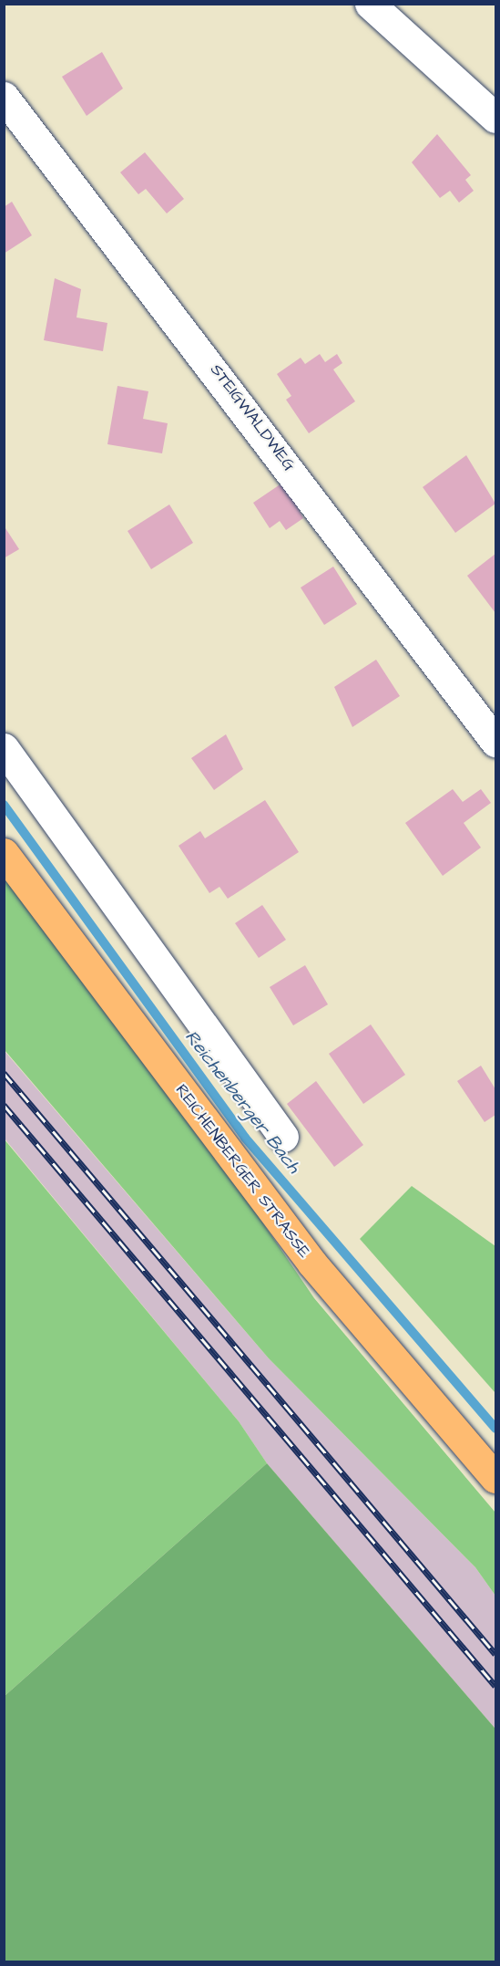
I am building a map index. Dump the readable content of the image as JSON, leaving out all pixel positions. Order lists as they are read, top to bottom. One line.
{"streets":{"main road":["REICHENBERGER STRASSE"],"street":["STEIGWALDWEG"]},"water":["Reichenberger Bach"]}
